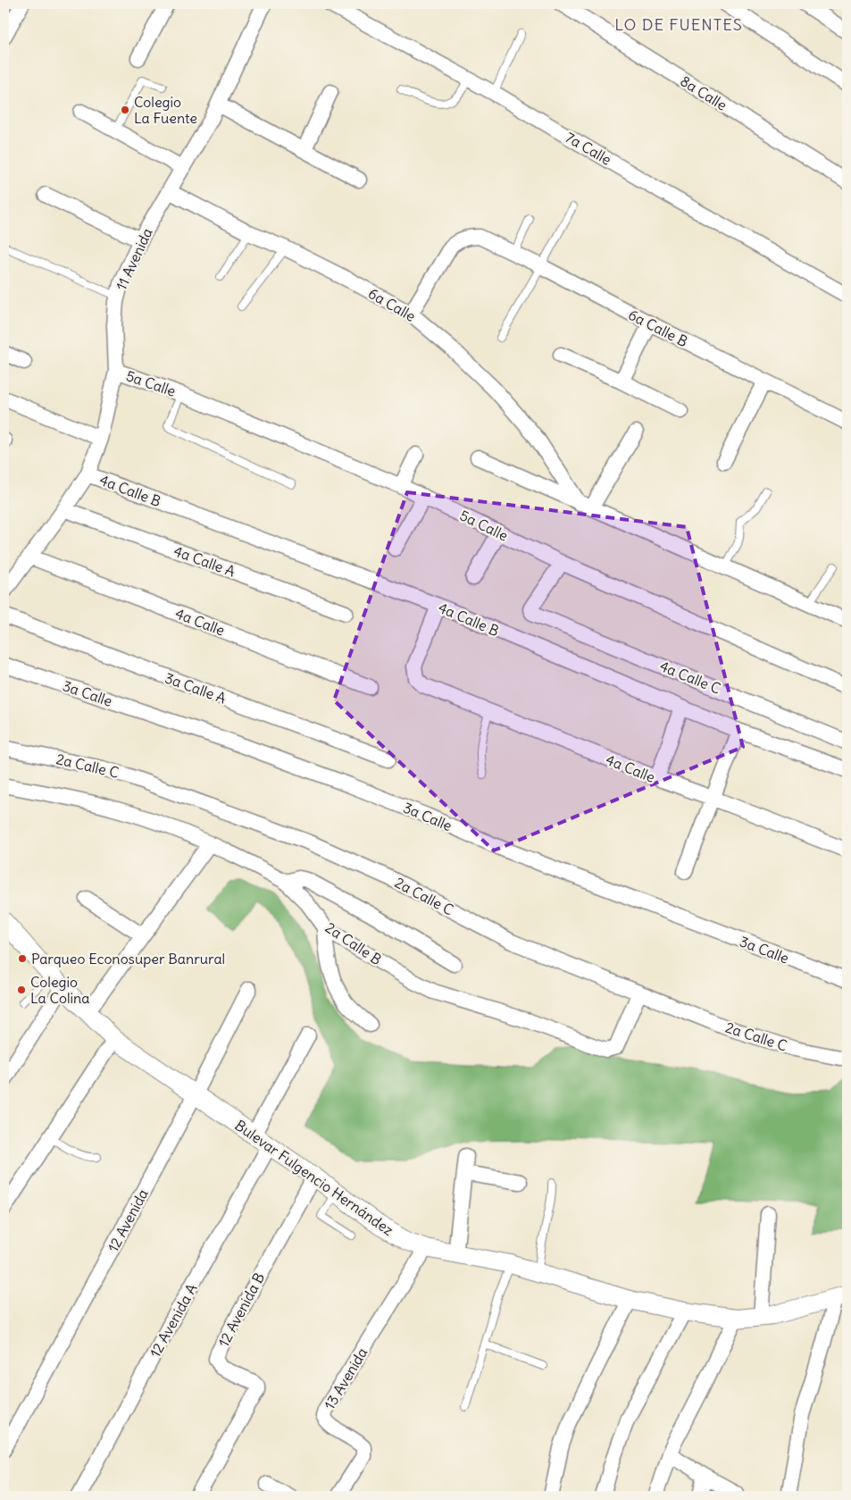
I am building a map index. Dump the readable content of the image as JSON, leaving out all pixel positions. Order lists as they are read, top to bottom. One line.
{"streets":{"street":["8a Calle","7a Calle","11 Avenida","6a Calle","6a Calle B","5a Calle","4a Calle B","4a Calle A","4a Calle","4a Calle C","3a Calle A","3a Calle","2a Calle C","2a Calle B","Bulevar Fulgencio Hernández","12 Avenida","12 Avenida B","12 Avenida A","13 Avenida"]},"crossings":[["11 Avenida","6a Calle"],["11 Avenida","5a Calle"],["11 Avenida","4a Calle B"],["11 Avenida","4a Calle A"],["11 Avenida","4a Calle"],["6a Calle","6a Calle B"],["5a Calle","4a Calle C"],["4a Calle B","4a Calle"],["2a Calle C","2a Calle B"],["Bulevar Fulgencio Hernández","12 Avenida"],["Bulevar Fulgencio Hernández","12 Avenida B"],["Bulevar Fulgencio Hernández","12 Avenida A"],["Bulevar Fulgencio Hernández","13 Avenida"]],"districts":["LO DE FUENTES"],"places":["Colegio La Fuente","Parqueo Econosuper Banrural","Colegio La Colina"]}
